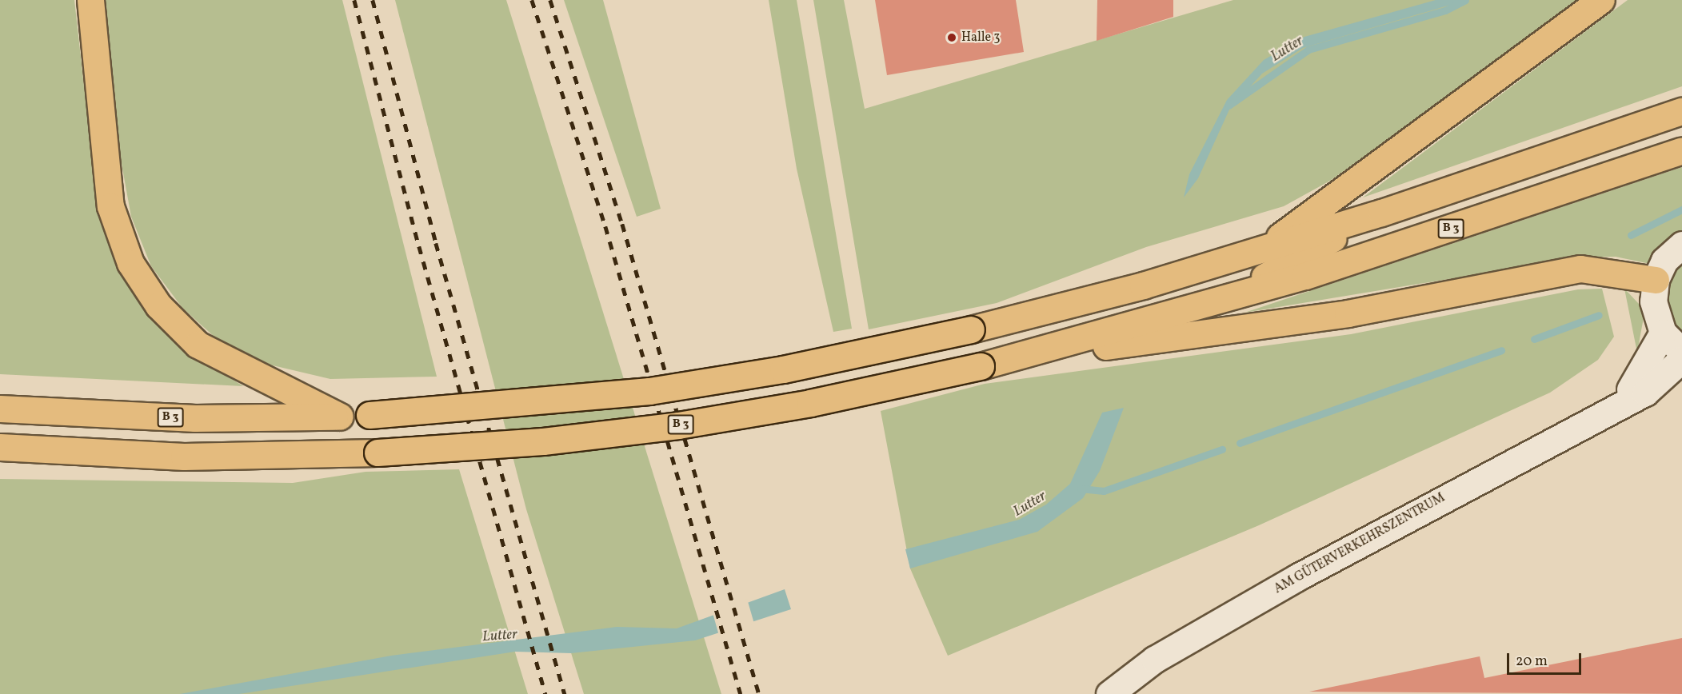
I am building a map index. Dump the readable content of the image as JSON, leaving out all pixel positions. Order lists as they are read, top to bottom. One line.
{"streets":{"highway":["B 3"],"street":["AM GÜTERVERKEHRSZENTRUM"]},"water":["Lutter"],"places":["Halle 3"],"scale_bar":"20 m"}
